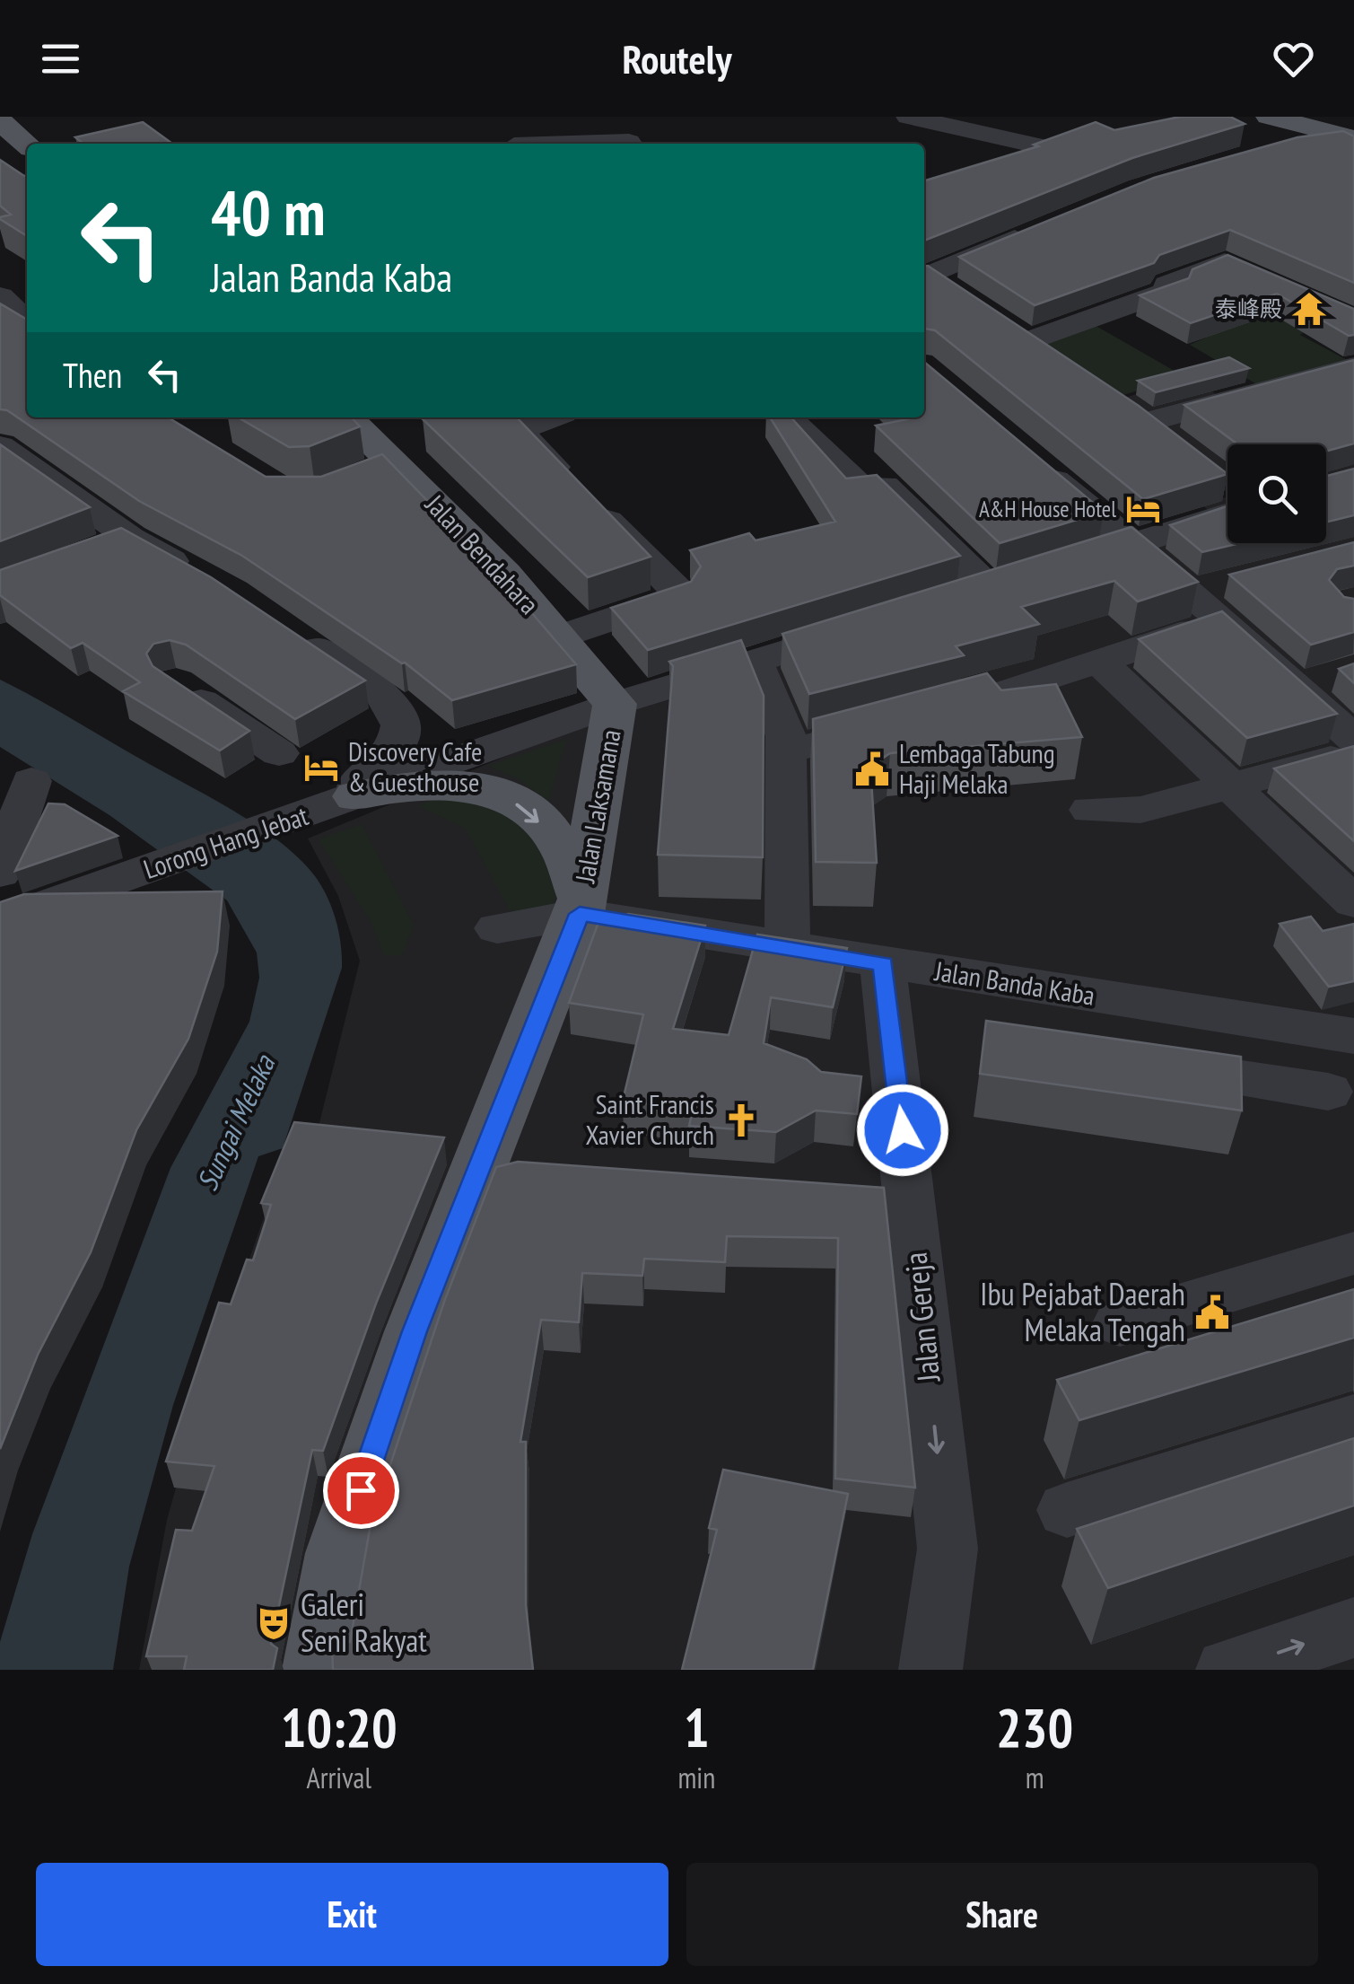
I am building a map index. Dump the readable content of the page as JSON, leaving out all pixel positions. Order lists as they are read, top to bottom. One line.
{"streets":{"main road":["Jalan Bendahara","Jalan Laksamana"],"street":["Lorong Hang Jebat","Jalan Banda Kaba","Jalan Gereja"]},"crossings":[["Jalan Bendahara","Jalan Laksamana"],["Jalan Laksamana","Jalan Banda Kaba"],["Jalan Banda Kaba","Jalan Gereja"]],"one_way":["Jalan Gereja"],"water":["Sungai Melaka"],"places":{"temple":["泰峰殿"],"hotel":["A&H House Hotel","Discovery Cafe & Guesthouse"],"public building":["Lembaga Tabung Haji Melaka","Ibu Pejabat Daerah Melaka Tengah"],"church":["Saint Francis Xavier Church"],"theatre":["Galeri Seni Rakyat"]},"page":{"header":"Routely","turn":["40 m","Jalan Banda Kaba"],"then":"Then","eta":["10:20","Arrival","1","min","230","m"],"buttons":["Exit","Share"]}}
